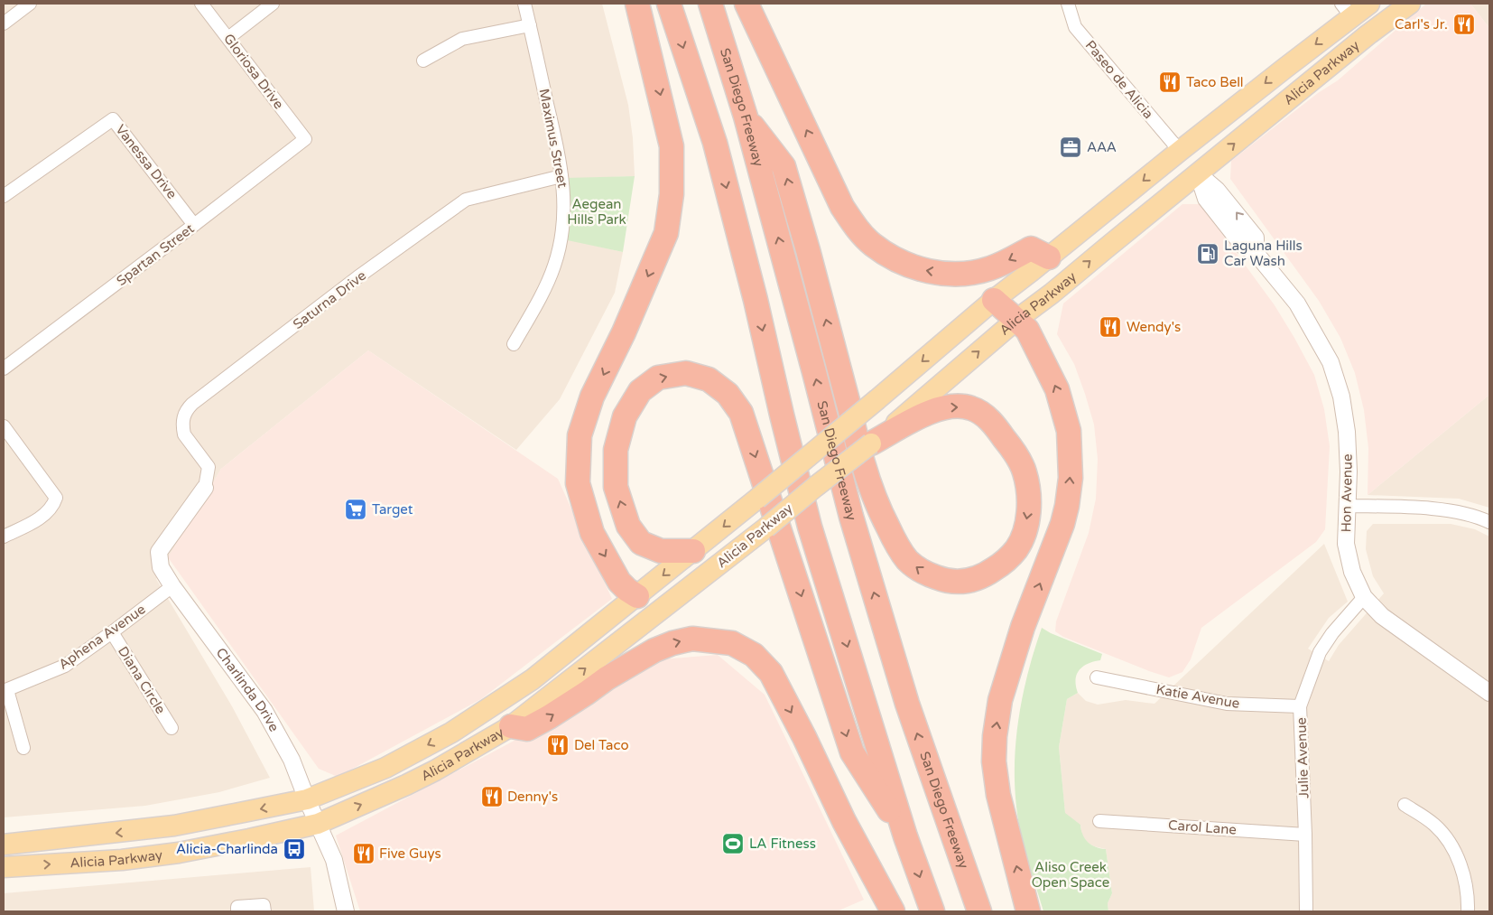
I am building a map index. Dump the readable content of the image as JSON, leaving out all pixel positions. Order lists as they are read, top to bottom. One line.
{"streets":{"highway":["San Diego Freeway"],"main road":["Alicia Parkway"],"street":["Gloriosa Drive","Paseo de Alicia","Maximus Street","Vanessa Drive","Spartan Street","Saturna Drive","Hon Avenue","Aphena Avenue","Diana Circle","Charlinda Drive","Katie Avenue","Julie Avenue","Carol Lane"]},"crossings":[["Gloriosa Drive","Spartan Street"],["Alicia Parkway","Paseo de Alicia"],["Alicia Parkway","Hon Avenue"],["Alicia Parkway","Charlinda Drive"],["Maximus Street","Saturna Drive"],["Vanessa Drive","Spartan Street"],["Saturna Drive","Charlinda Drive"],["Hon Avenue","Julie Avenue"],["Aphena Avenue","Diana Circle"],["Aphena Avenue","Charlinda Drive"],["Katie Avenue","Julie Avenue"],["Julie Avenue","Carol Lane"]],"parks":["Aegean Hills Park","Aliso Creek Open Space"],"places":{"restaurant":["Carl's Jr.","Taco Bell","Wendy's","Del Taco","Denny's","Five Guys"],"office":["AAA"],"fuel station":["Laguna Hills Car Wash"],"supermarket":["Target"],"sports":["LA Fitness"],"bus stop":["Alicia-Charlinda"]}}
